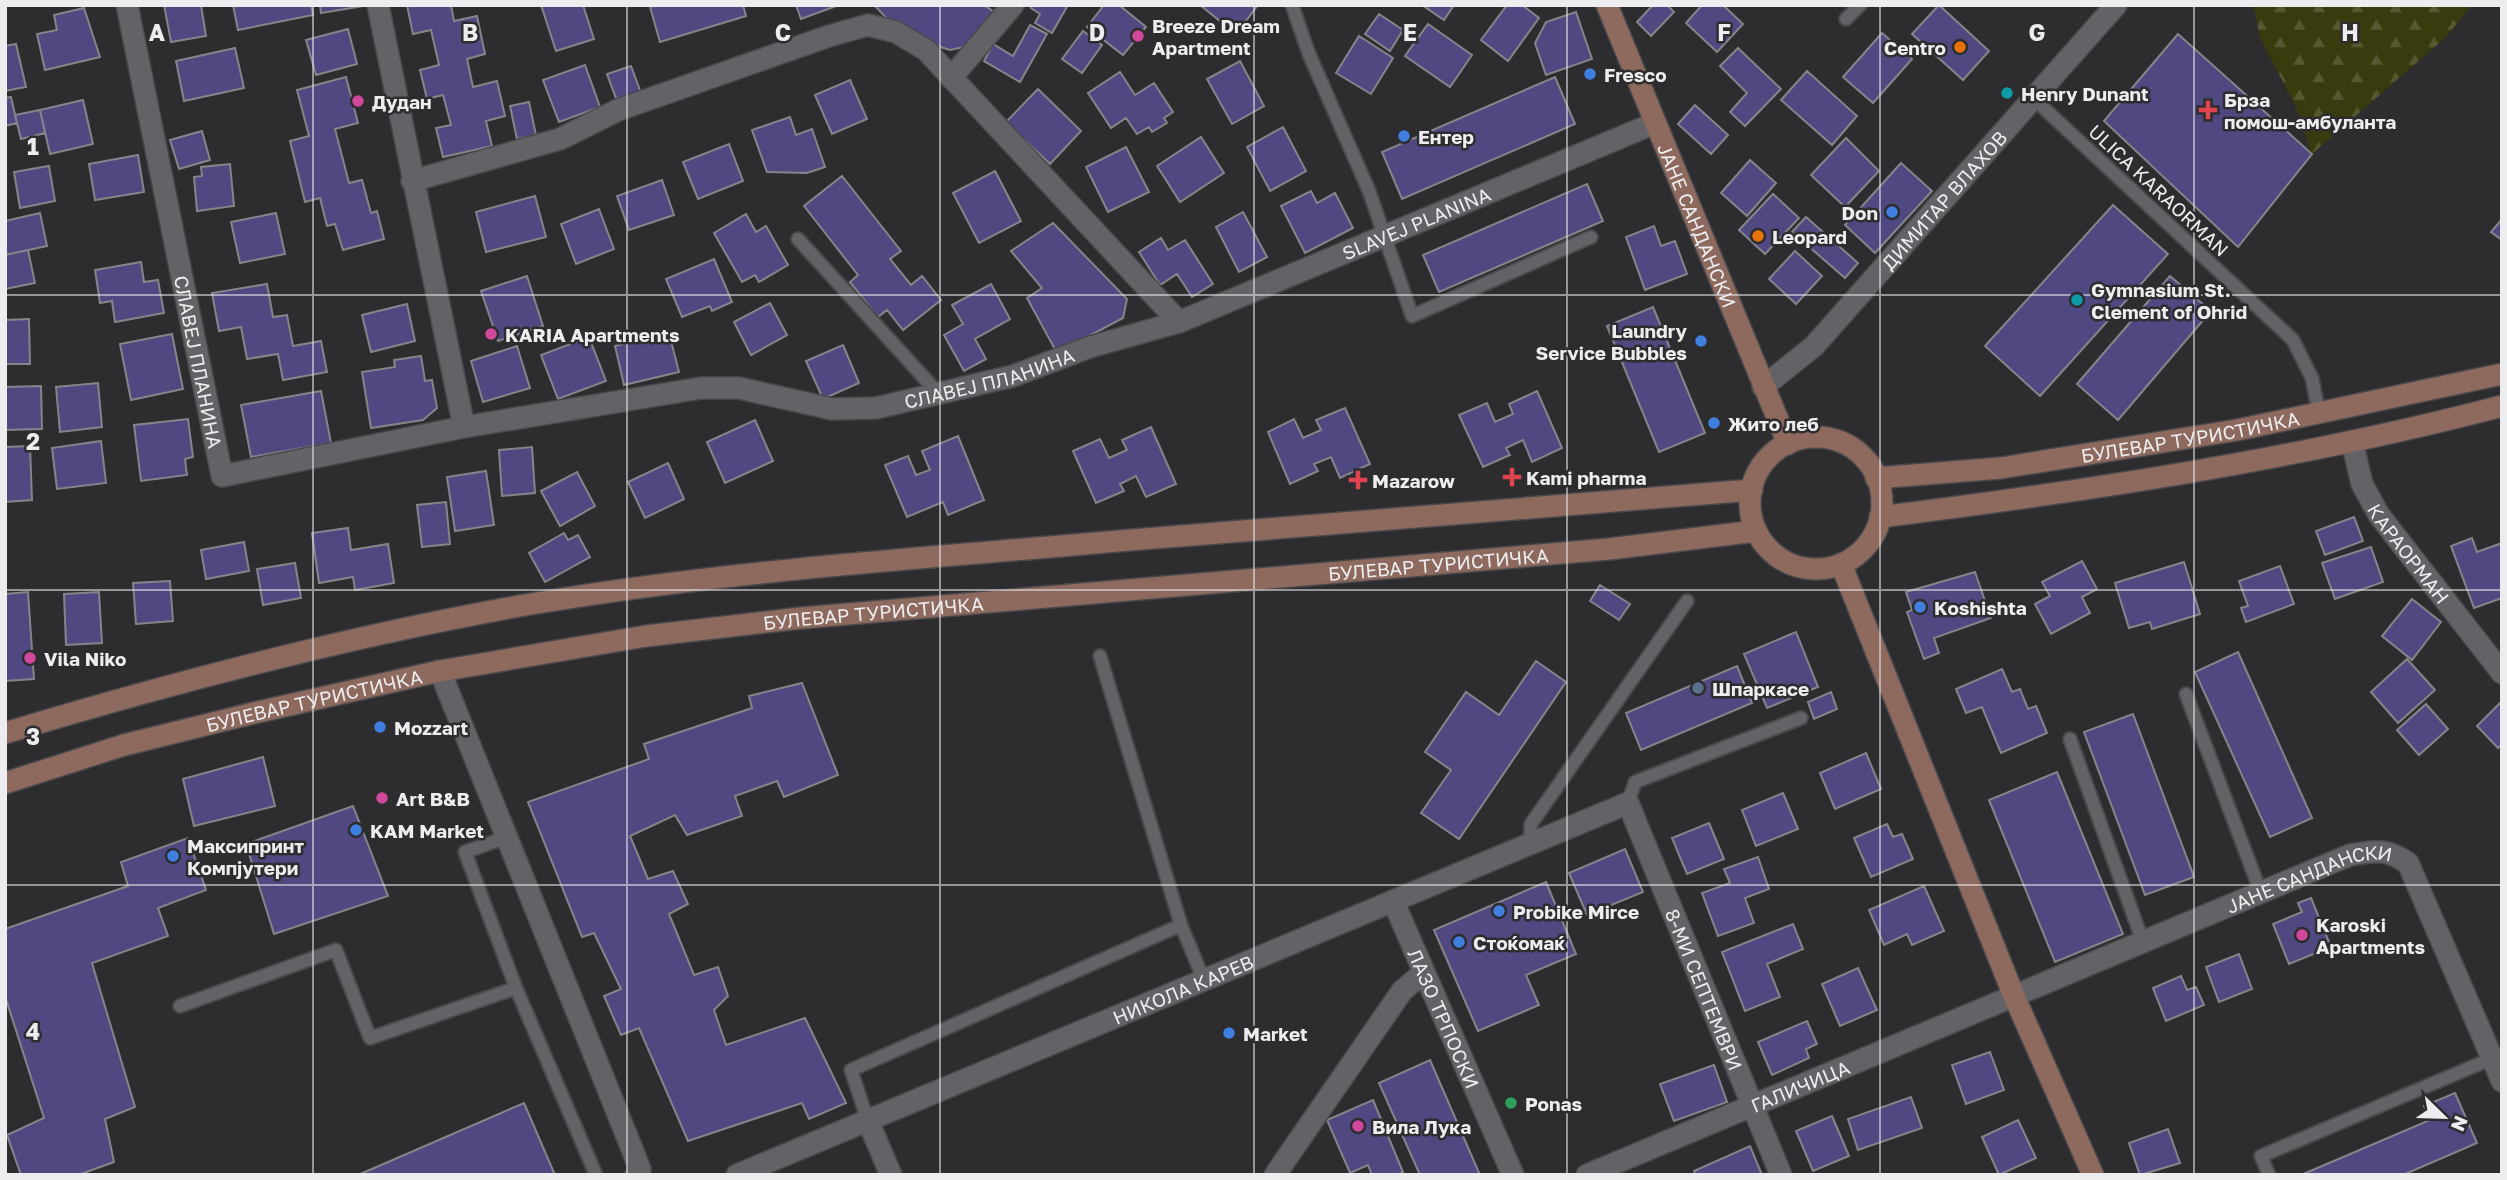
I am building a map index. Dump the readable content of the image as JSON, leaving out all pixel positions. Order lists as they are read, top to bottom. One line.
{"streets":{"main road":["ЈАНЕ САНДАНСКИ","БУЛЕВАР ТУРИСТИЧКА"],"street":["ДИМИТАР ВЛАХОВ","SLAVEJ PLANINA","СЛАВЕЈ ПЛАНИНА","КАРАОРМАН","НИКОЛА КАРЕВ","8-МИ СЕПТЕМВРИ","ЛАЗО ТРПОСКИ","ГАЛИЧИЦА"],"lane":["ULICA KARAORMAN"]},"crossings":[["ULICA KARAORMAN","ДИМИТАР ВЛАХОВ"],["ULICA KARAORMAN","БУЛЕВАР ТУРИСТИЧКА"],["ДИМИТАР ВЛАХОВ","ЈАНЕ САНДАНСКИ"],["SLAVEJ PLANINA","ЈАНЕ САНДАНСКИ"],["SLAVEJ PLANINA","СЛАВЕЈ ПЛАНИНА"],["ЈАНЕ САНДАНСКИ","БУЛЕВАР ТУРИСТИЧКА"],["ЈАНЕ САНДАНСКИ","ГАЛИЧИЦА"],["БУЛЕВАР ТУРИСТИЧКА","КАРАОРМАН"],["НИКОЛА КАРЕВ","8-МИ СЕПТЕМВРИ"],["НИКОЛА КАРЕВ","ЛАЗО ТРПОСКИ"],["8-МИ СЕПТЕМВРИ","ГАЛИЧИЦА"]],"places":{"other":["Breeze Dream Apartment","Centro","Fresco","Henry Dunant","Дудан","Ентер","Don","Leopard","Gymnasium St. Clement of Ohrid","KARIA Apartments","Laundry Service Bubbles","Жито леб","Koshishta","Vila Niko","Шпаркасе","Mozzart","Art B&B","KAM Market","Максипринт Компјутери","Probike Mirce","Karoski Apartments","Стоќомаќ","Market","Ponas","Вила Лука"],"health":["Брза помош-амбуланта","Kami pharma","Mazarow"]},"north":"bottom right","grid":{"columns":["A","B","C","D","E","F","G","H"],"rows":["1","2","3","4"]}}
